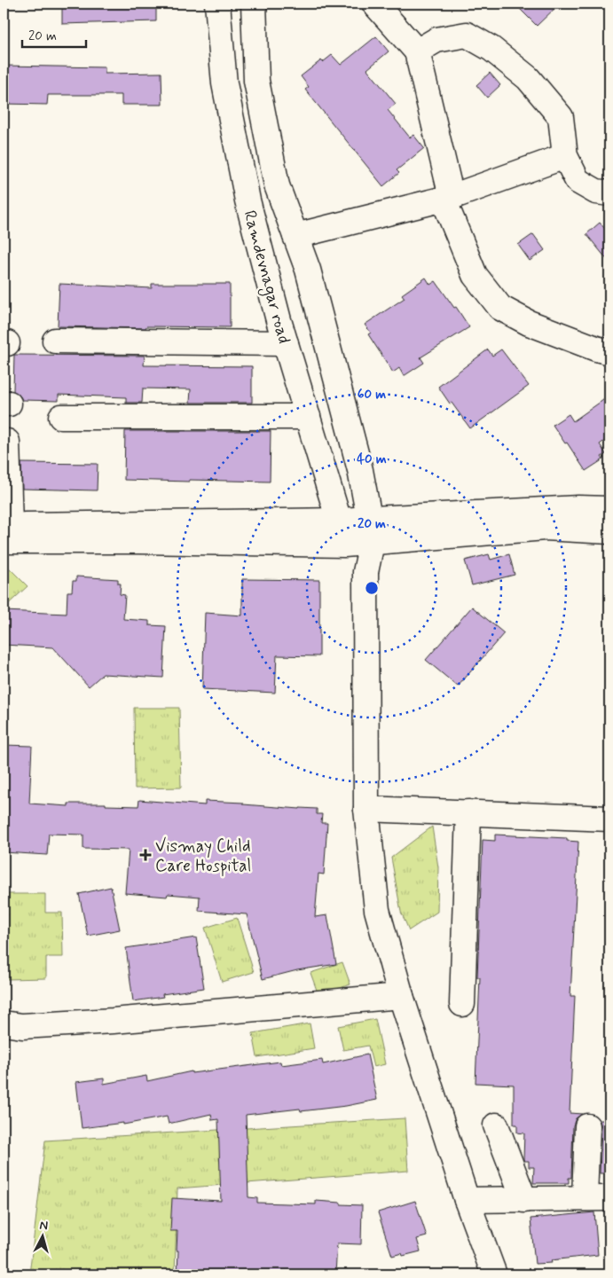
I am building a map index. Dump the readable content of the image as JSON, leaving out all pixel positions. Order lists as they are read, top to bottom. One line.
{"streets":{"street":["Ramdevnagar road"]},"places":{"health":["Vismay Child Care Hospital"]},"scale_bar":"20 m","north":"top","rings":["60 m","40 m","20 m"]}
